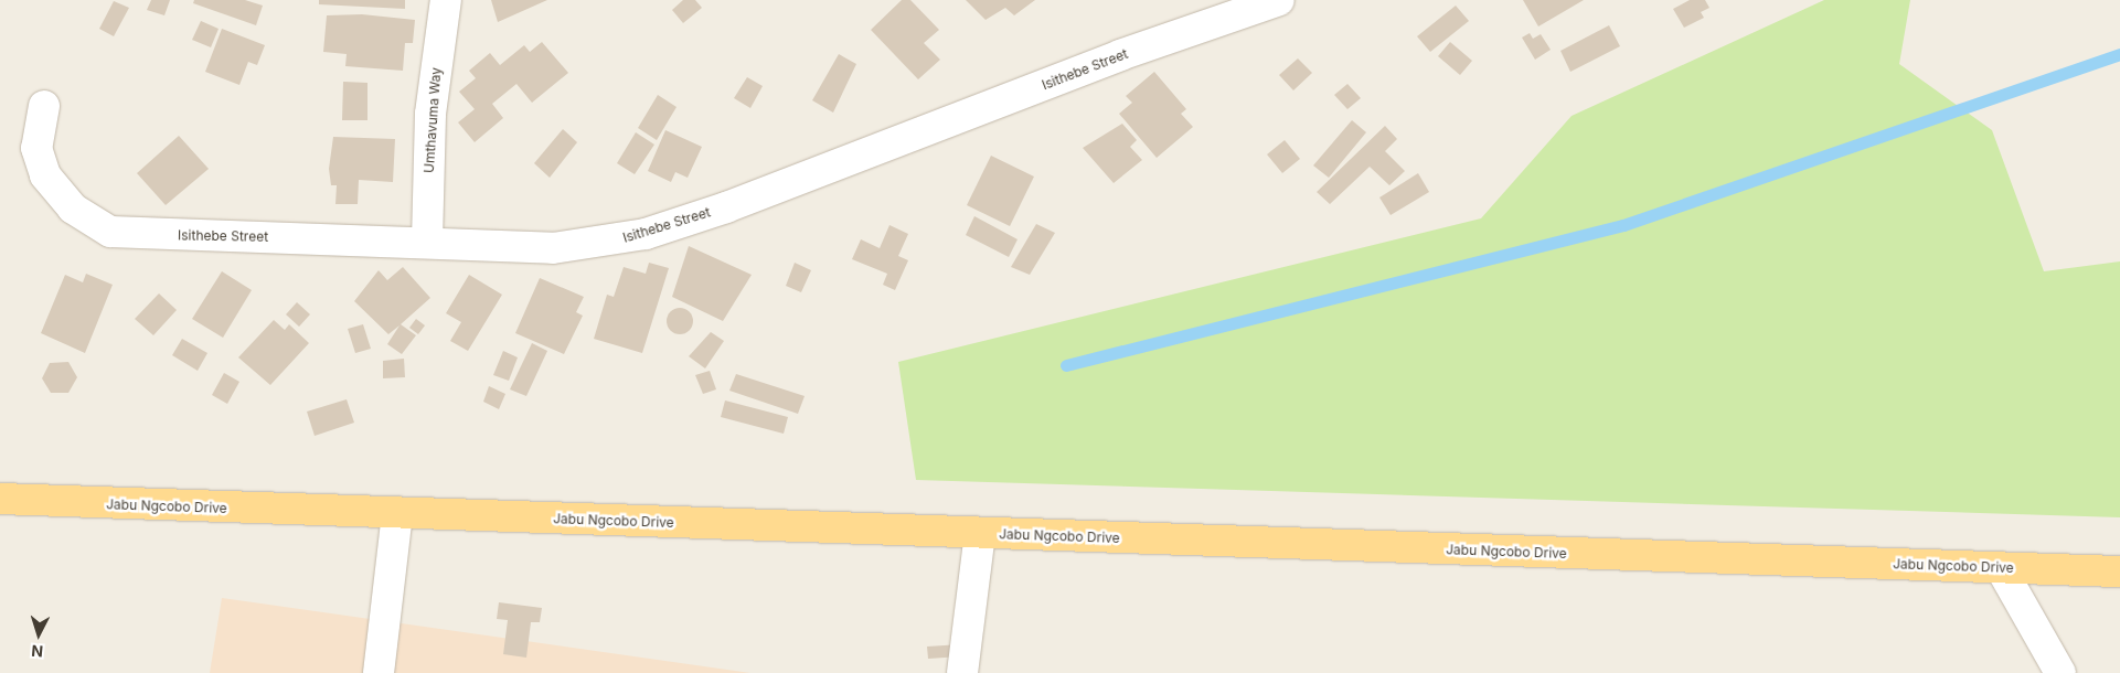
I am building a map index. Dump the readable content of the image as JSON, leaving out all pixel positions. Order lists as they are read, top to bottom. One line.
{"streets":{"main road":["Jabu Ngcobo Drive"],"street":["Isithebe Street","Umthavuma Way"]},"crossings":[["Isithebe Street","Umthavuma Way"]],"north":"bottom"}
